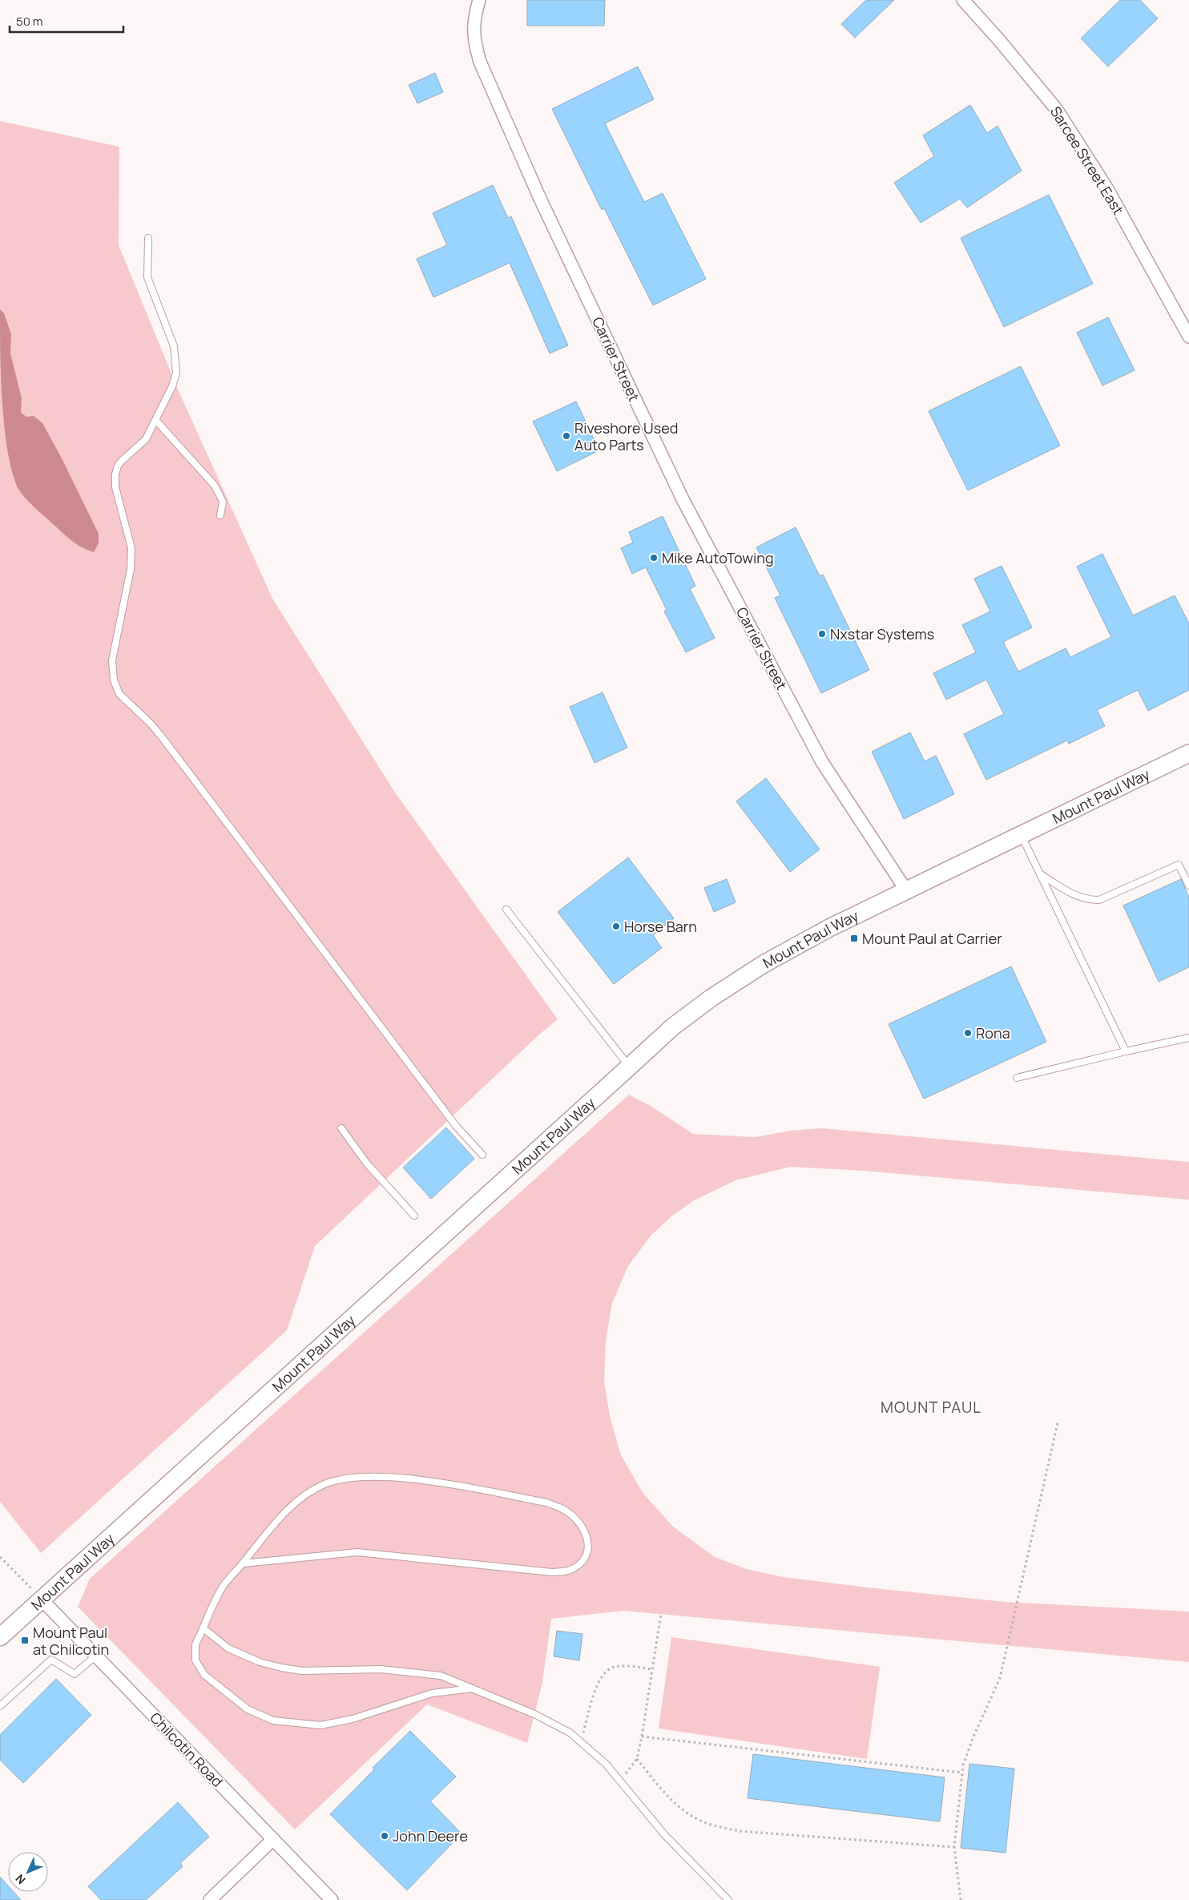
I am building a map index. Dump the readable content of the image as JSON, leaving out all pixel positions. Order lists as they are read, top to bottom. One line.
{"streets":{"street":["Sarcee Street East","Carrier Street","Mount Paul Way","Chilcotin Road"]},"crossings":[["Carrier Street","Mount Paul Way"],["Mount Paul Way","Chilcotin Road"]],"districts":["MOUNT PAUL"],"places":{"other":["Riveshore Used Auto Parts","Mike AutoTowing","Nxstar Systems","Horse Barn","Rona","John Deere"],"transit":["Mount Paul at Carrier","Mount Paul at Chilcotin"]},"scale_bar":"50 m","north":"bottom left"}
